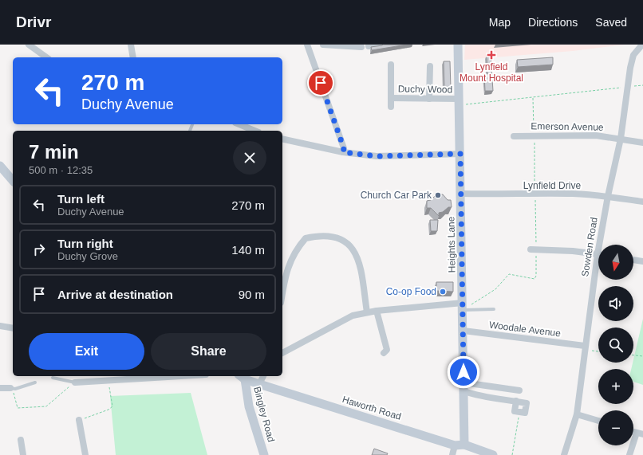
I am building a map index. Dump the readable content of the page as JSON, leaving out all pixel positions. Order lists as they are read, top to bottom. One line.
{"streets":{"street":["Duchy Wood","Emerson Avenue","Lynfield Drive","Heights Lane","Sowden Road","Woodale Avenue","Haworth Road","Bingley Road"]},"crossings":[["Duchy Wood","Heights Lane"],["Emerson Avenue","Sowden Road"],["Lynfield Drive","Heights Lane"],["Lynfield Drive","Sowden Road"],["Heights Lane","Woodale Avenue"],["Heights Lane","Haworth Road"],["Sowden Road","Woodale Avenue"],["Haworth Road","Bingley Road"]],"places":{"health":["Lynfield Mount Hospital"],"other":["Church Car Park","Co-op Food"]},"north":"bottom","page":{"header":"Drivr","nav":["Map","Directions","Saved"],"turn":["270 m","Duchy Avenue"],"heading":["7 min","500 m · 12:35"],"list":[{"name":"Turn left","note":"Duchy Avenue","value":"270 m"},{"name":"Turn right","note":"Duchy Grove","value":"140 m"},{"name":"Arrive at destination","value":"90 m"}],"map_buttons":["+","−"],"buttons":["Exit","Share"]}}
